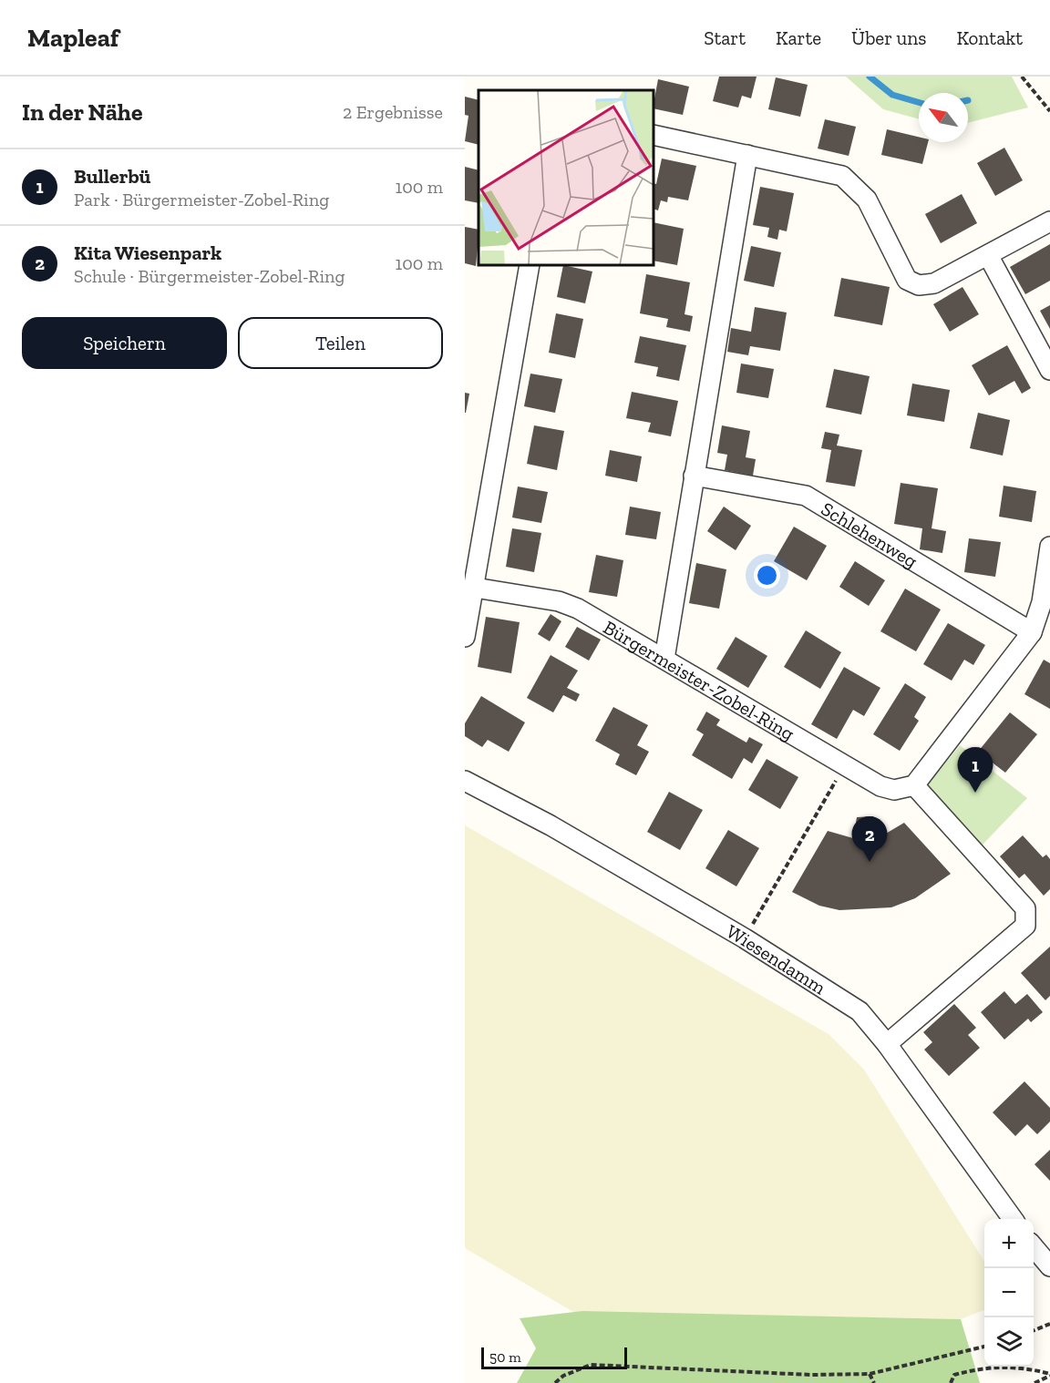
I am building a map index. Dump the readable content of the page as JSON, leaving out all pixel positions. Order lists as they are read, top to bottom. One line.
{"streets":{"street":["Schlehenweg","Bürgermeister-Zobel-Ring","Wiesendamm"]},"scale_bar":"50 m","north":"top left","page":{"header":"Mapleaf","nav":["Start","Karte","Über uns","Kontakt"],"heading":["In der Nähe","2 Ergebnisse"],"list":[{"mark":"1","name":"Bullerbü","note":"Park · Bürgermeister-Zobel-Ring","value":"100 m"},{"mark":"2","name":"Kita Wiesenpark","note":"Schule · Bürgermeister-Zobel-Ring","value":"100 m"}],"buttons":["Speichern","Teilen"],"pins":["1","2"],"map_buttons":["+","−"],"scale":"50 m"}}
